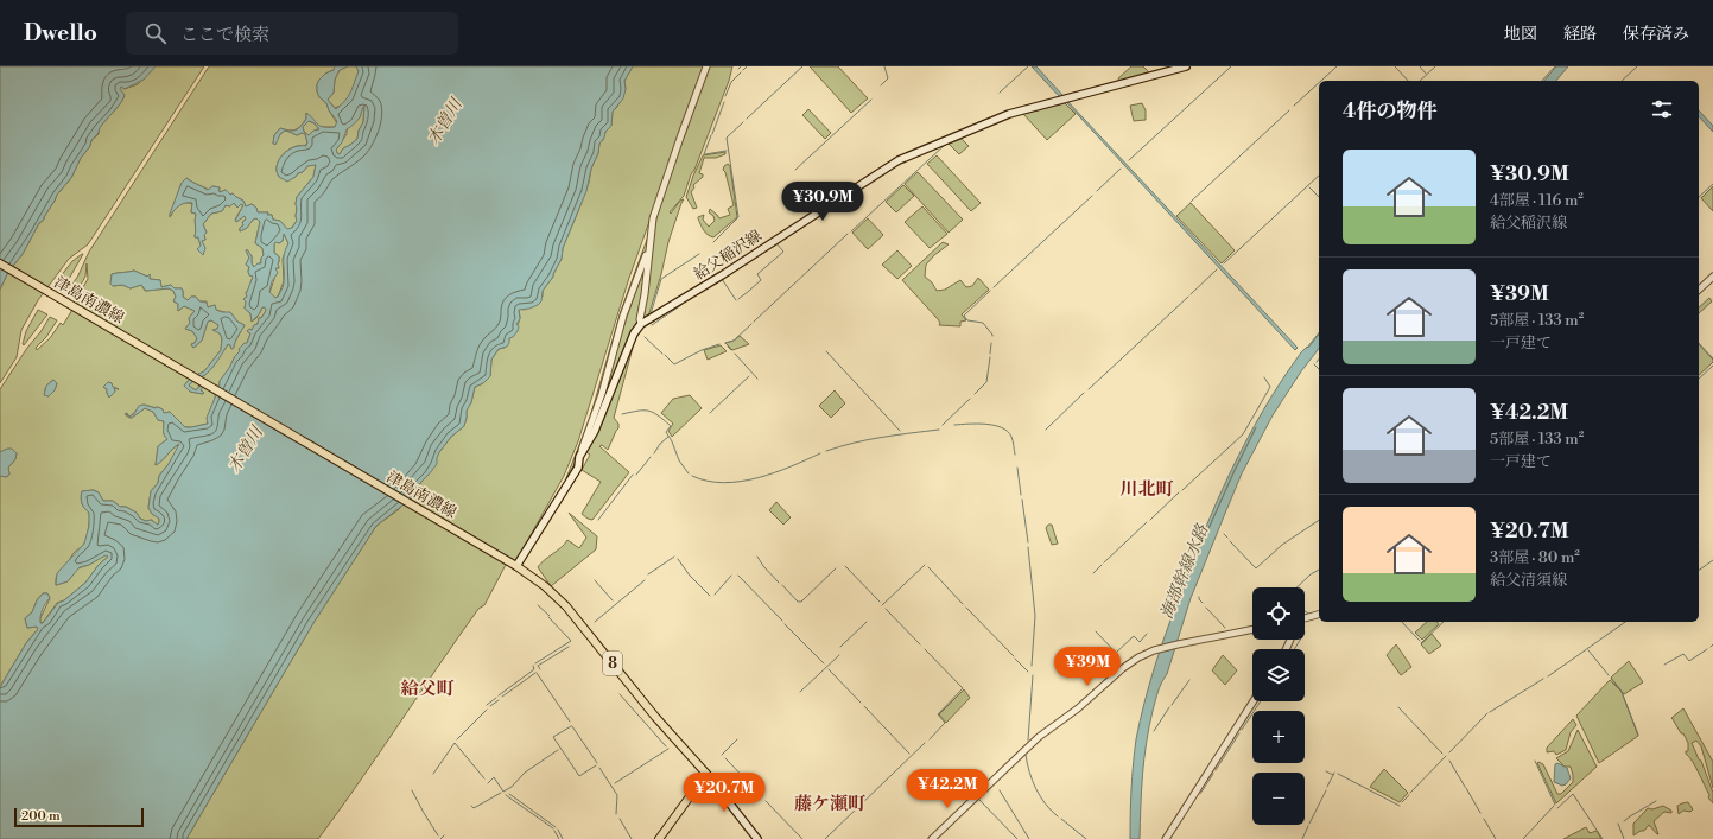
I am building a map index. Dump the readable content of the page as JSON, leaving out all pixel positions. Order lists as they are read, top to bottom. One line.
{"streets":{"main road":["給父稲沢線","津島南濃線","8"]},"crossings":[["給父稲沢線","津島南濃線"]],"districts":["川北町","給父町","藤ケ瀬町"],"water":["木曽川","海部幹線水路"],"scale_bar":"200 m","page":{"header":"Dwello","search":"ここで検索","nav":["地図","経路","保存済み"],"heading":"4件の物件","list":[{"name":"¥30.9M","note":"4部屋 · 116 m² · 給父稲沢線"},{"name":"¥39M","note":"5部屋 · 133 m² · 一戸建て"},{"name":"¥42.2M","note":"5部屋 · 133 m² · 一戸建て"},{"name":"¥20.7M","note":"3部屋 · 80 m² · 給父清須線"}],"price":["¥30.9M","¥39M","¥42.2M","¥20.7M"],"map_buttons":["+","−"],"scale":"200 m"}}
